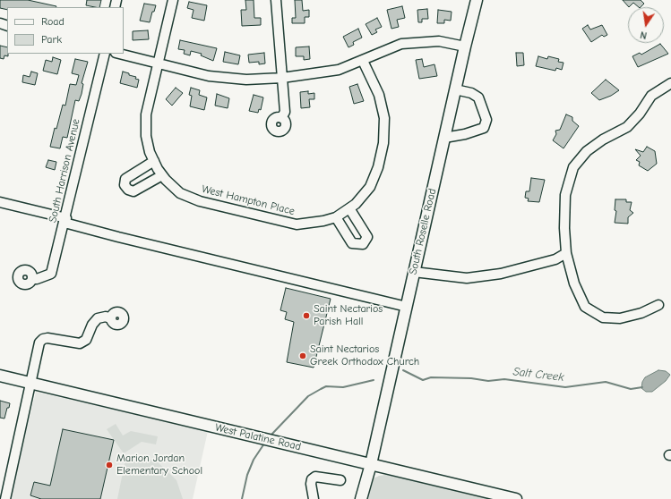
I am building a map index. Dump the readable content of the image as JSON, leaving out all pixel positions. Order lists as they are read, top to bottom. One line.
{"streets":{"main road":["South Roselle Road","West Palatine Road"],"street":["South Harrison Avenue","West Hampton Place"]},"crossings":[["South Roselle Road","West Palatine Road"]],"water":["Salt Creek"],"places":["Saint Nectarios Parish Hall","Saint Nectarios Greek Orthodox Church","Marion Jordan Elementary School"],"legend":["Road","Park"],"north":"bottom"}
